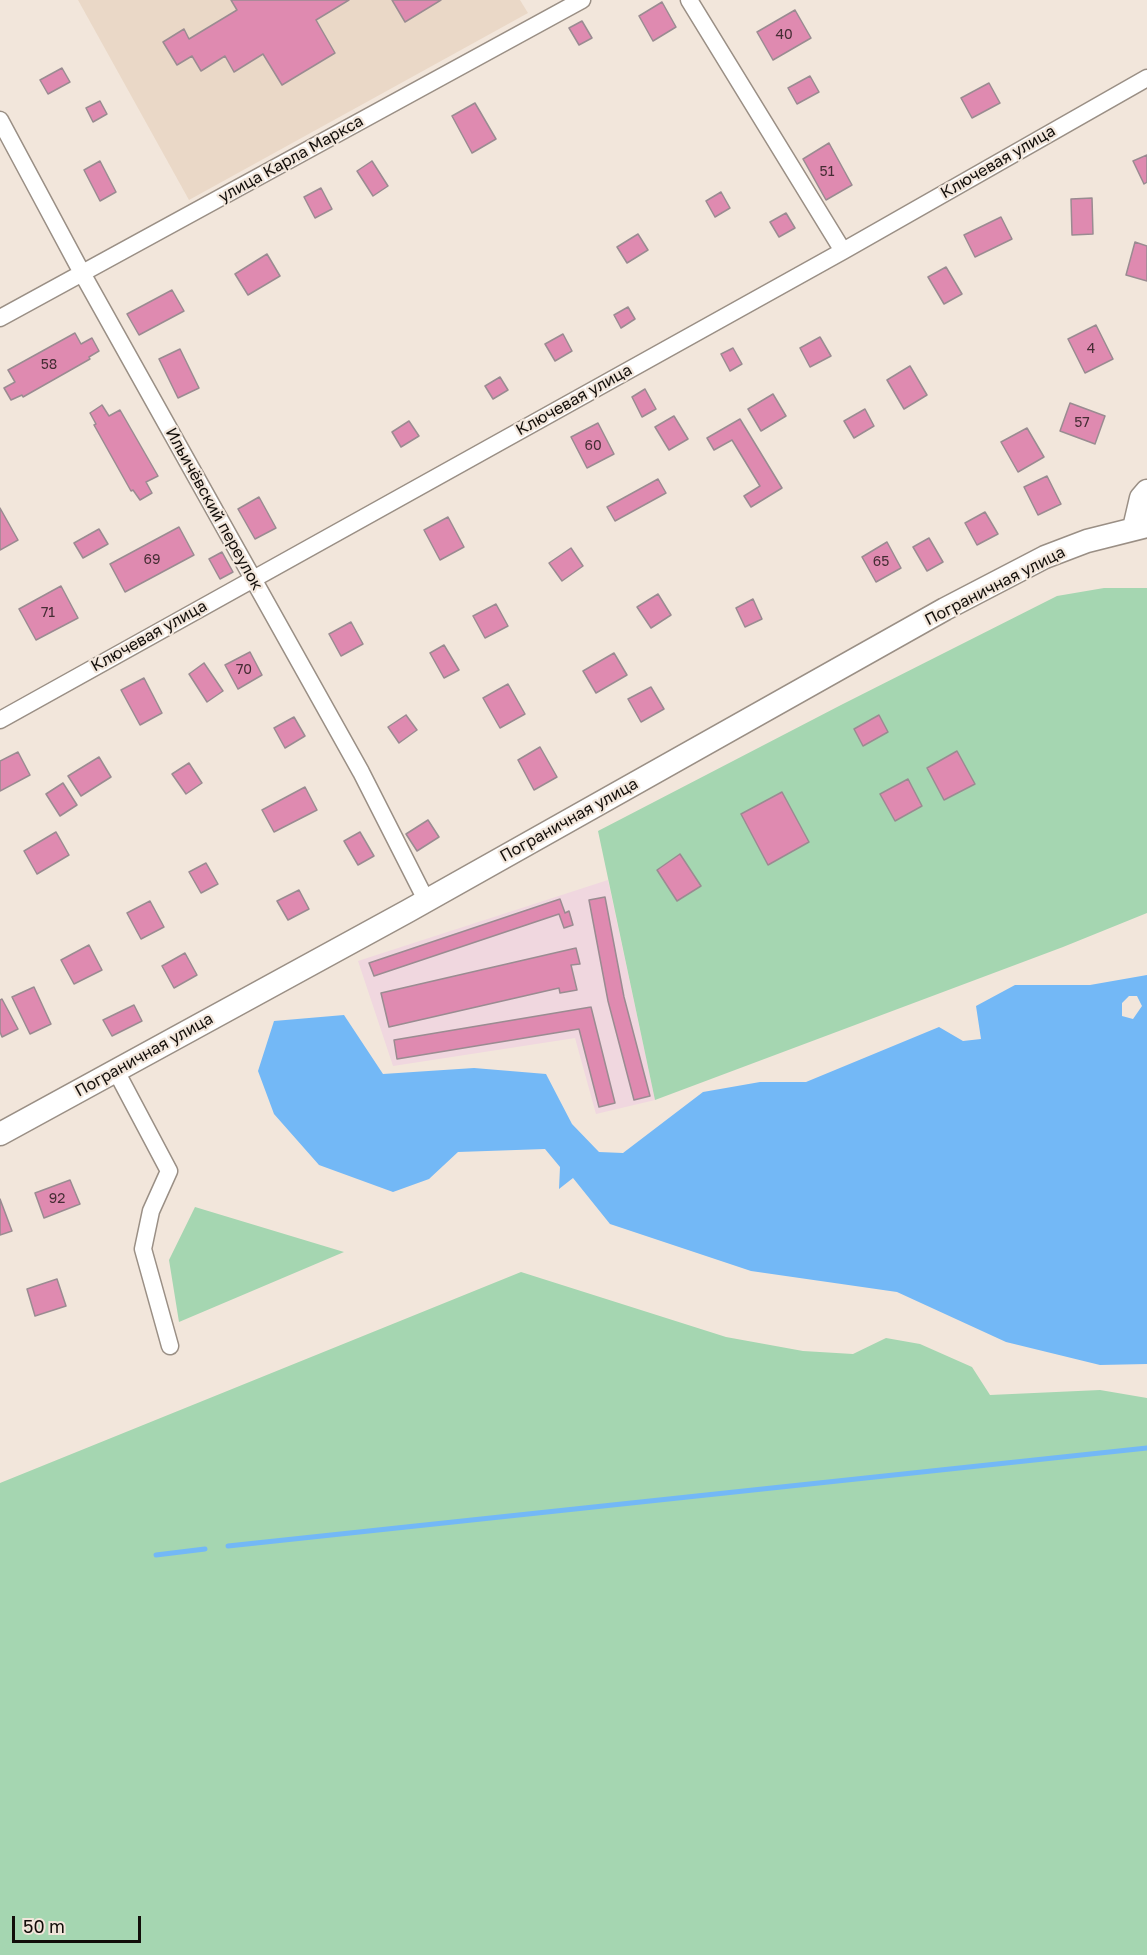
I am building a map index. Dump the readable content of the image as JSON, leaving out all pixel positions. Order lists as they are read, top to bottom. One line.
{"streets":{"main road":["Пограничная улица"],"street":["улица Карла Маркса","Ключевая улица","Ильичёвский переулок"]},"crossings":[["улица Карла Маркса","Ильичёвский переулок"],["Ключевая улица","Ильичёвский переулок"],["Ильичёвский переулок","Пограничная улица"]],"house_numbers":["40","51","4","58","57","60","69","65","71","70","92"],"scale_bar":"50 m"}
